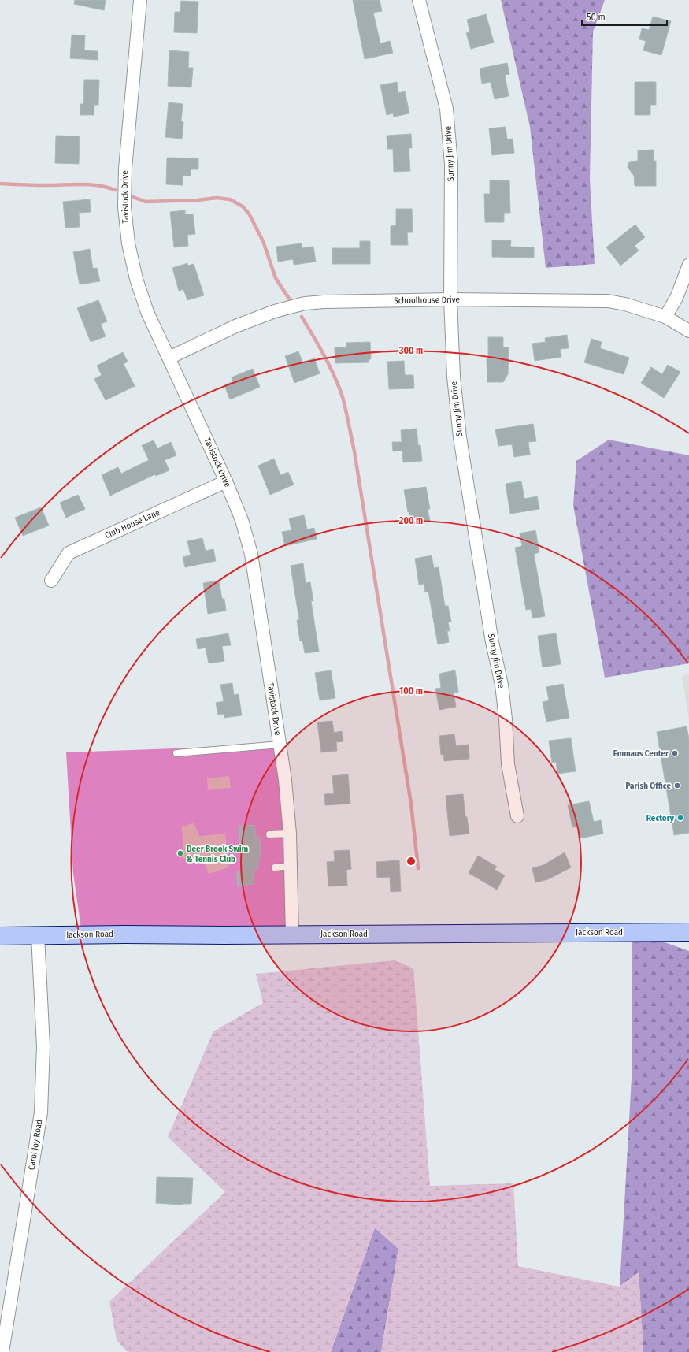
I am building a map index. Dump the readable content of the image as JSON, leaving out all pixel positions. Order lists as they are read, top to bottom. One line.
{"streets":{"street":["Sunny Jim Drive","Tavistock Drive","Schoolhouse Drive","Club House Lane","Jackson Road","Carol Joy Road"]},"crossings":[["Sunny Jim Drive","Schoolhouse Drive"],["Tavistock Drive","Schoolhouse Drive"],["Tavistock Drive","Club House Lane"],["Tavistock Drive","Jackson Road"],["Jackson Road","Carol Joy Road"]],"places":["Emmaus Center","Parish Office","Rectory","Deer Brook Swim & Tennis Club"],"scale_bar":"50 m","rings":["300 m","200 m","100 m"]}
